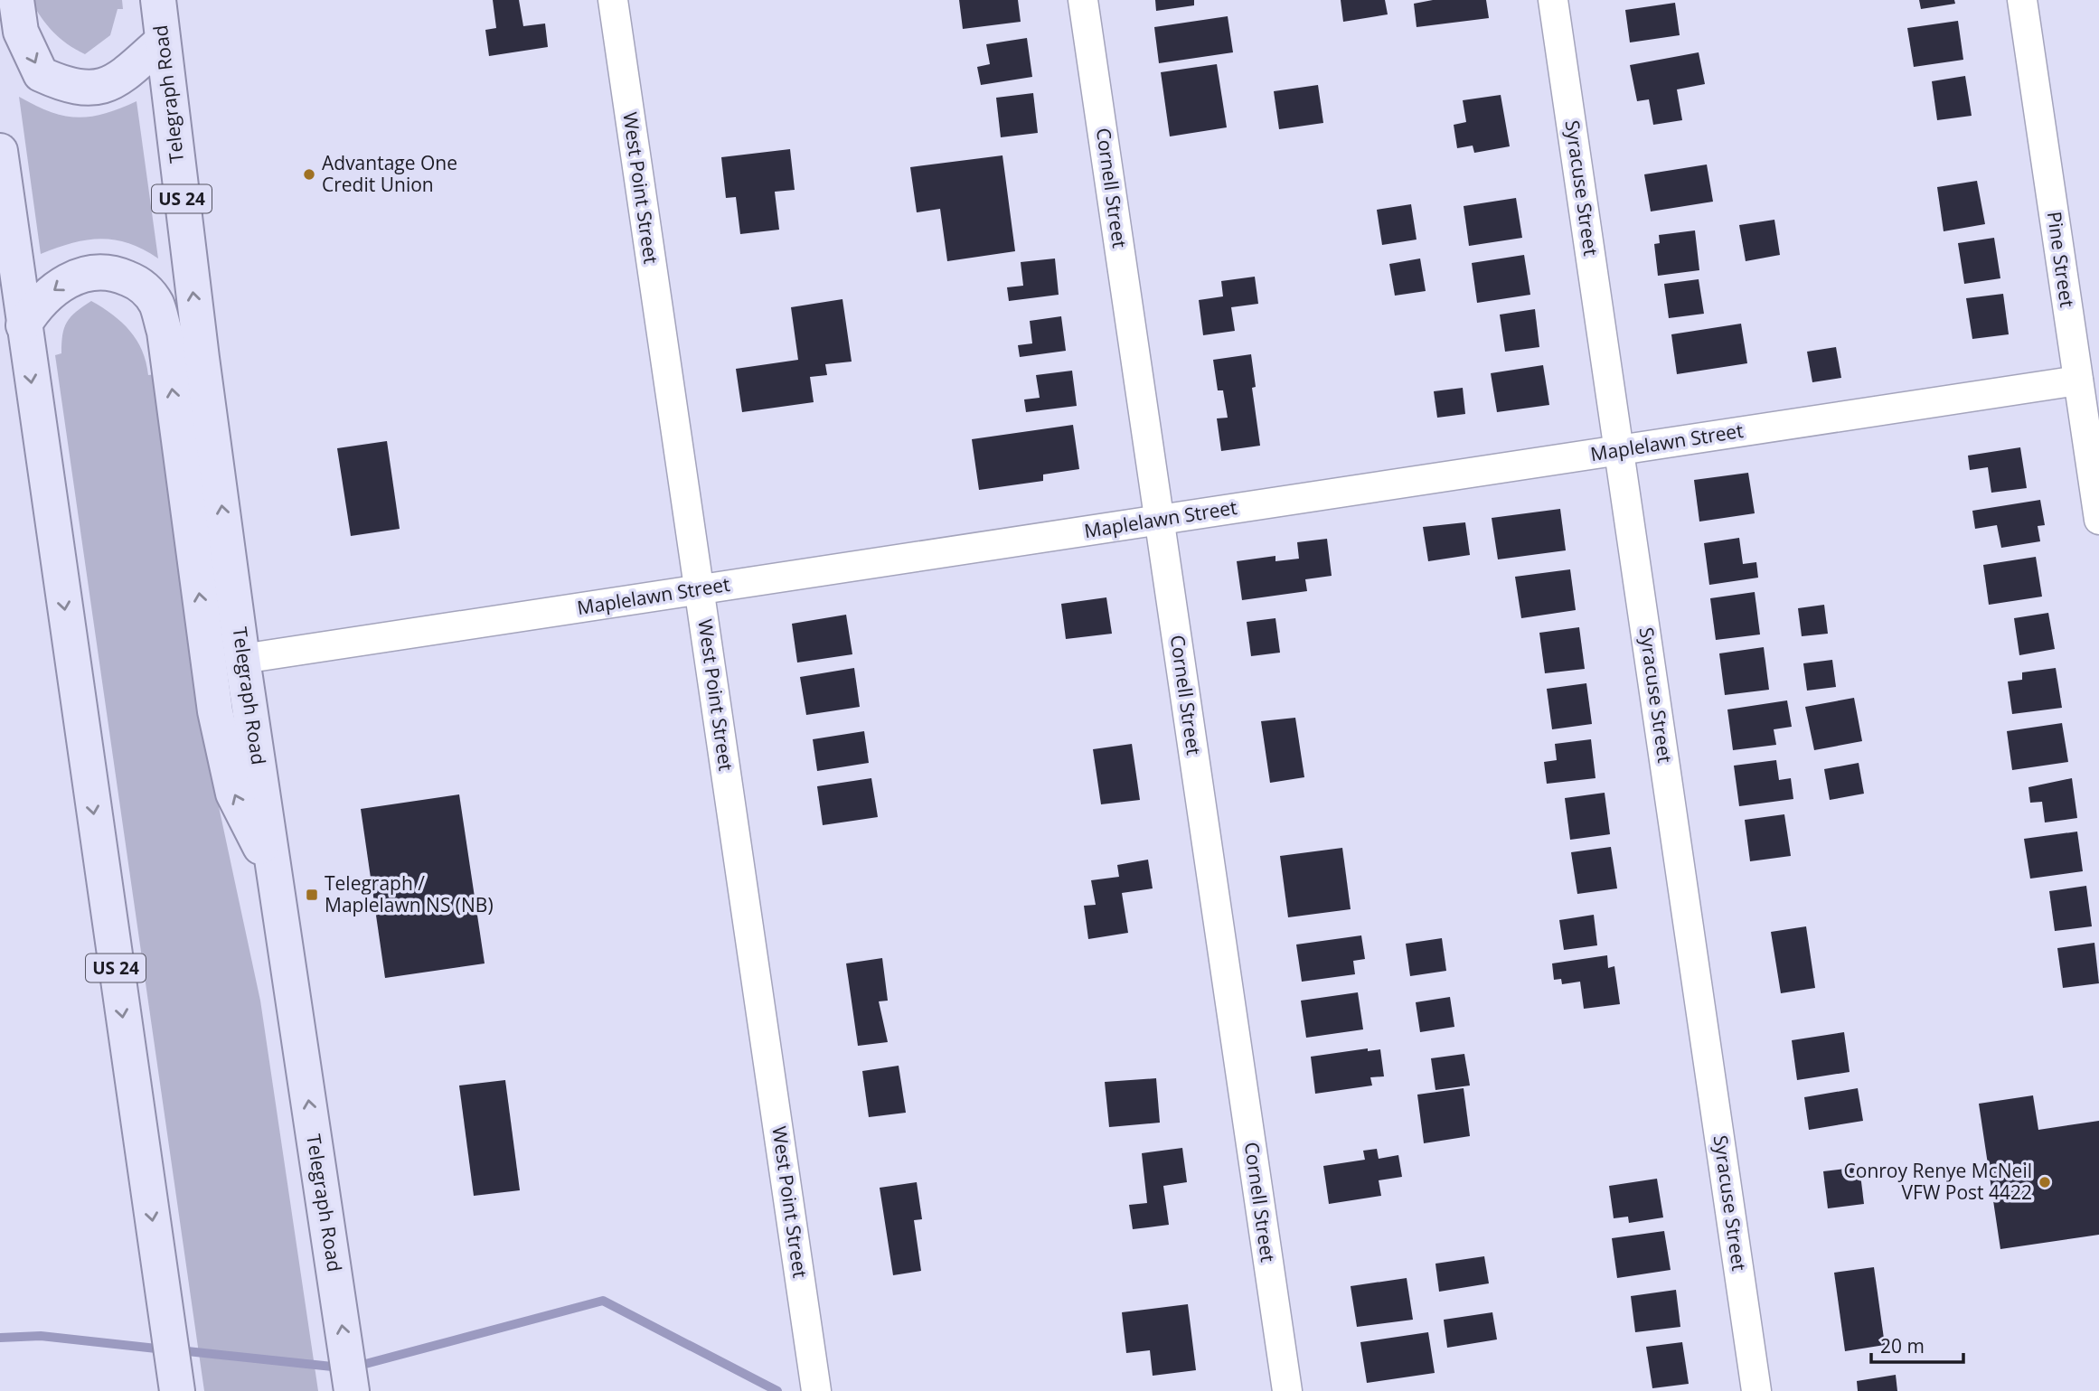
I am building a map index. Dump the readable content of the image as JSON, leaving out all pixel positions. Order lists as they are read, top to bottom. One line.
{"streets":{"main road":["Telegraph Road","US 24"],"street":["West Point Street","Cornell Street","Syracuse Street","Pine Street","Maplelawn Street"]},"crossings":[["Telegraph Road","Maplelawn Street"],["West Point Street","Maplelawn Street"],["Cornell Street","Maplelawn Street"],["Syracuse Street","Maplelawn Street"],["Pine Street","Maplelawn Street"]],"places":{"other":["Advantage One Credit Union","Conroy Renye McNeil VFW Post 4422"],"transit":["Telegraph / Maplelawn NS (NB)"]},"scale_bar":"20 m"}
